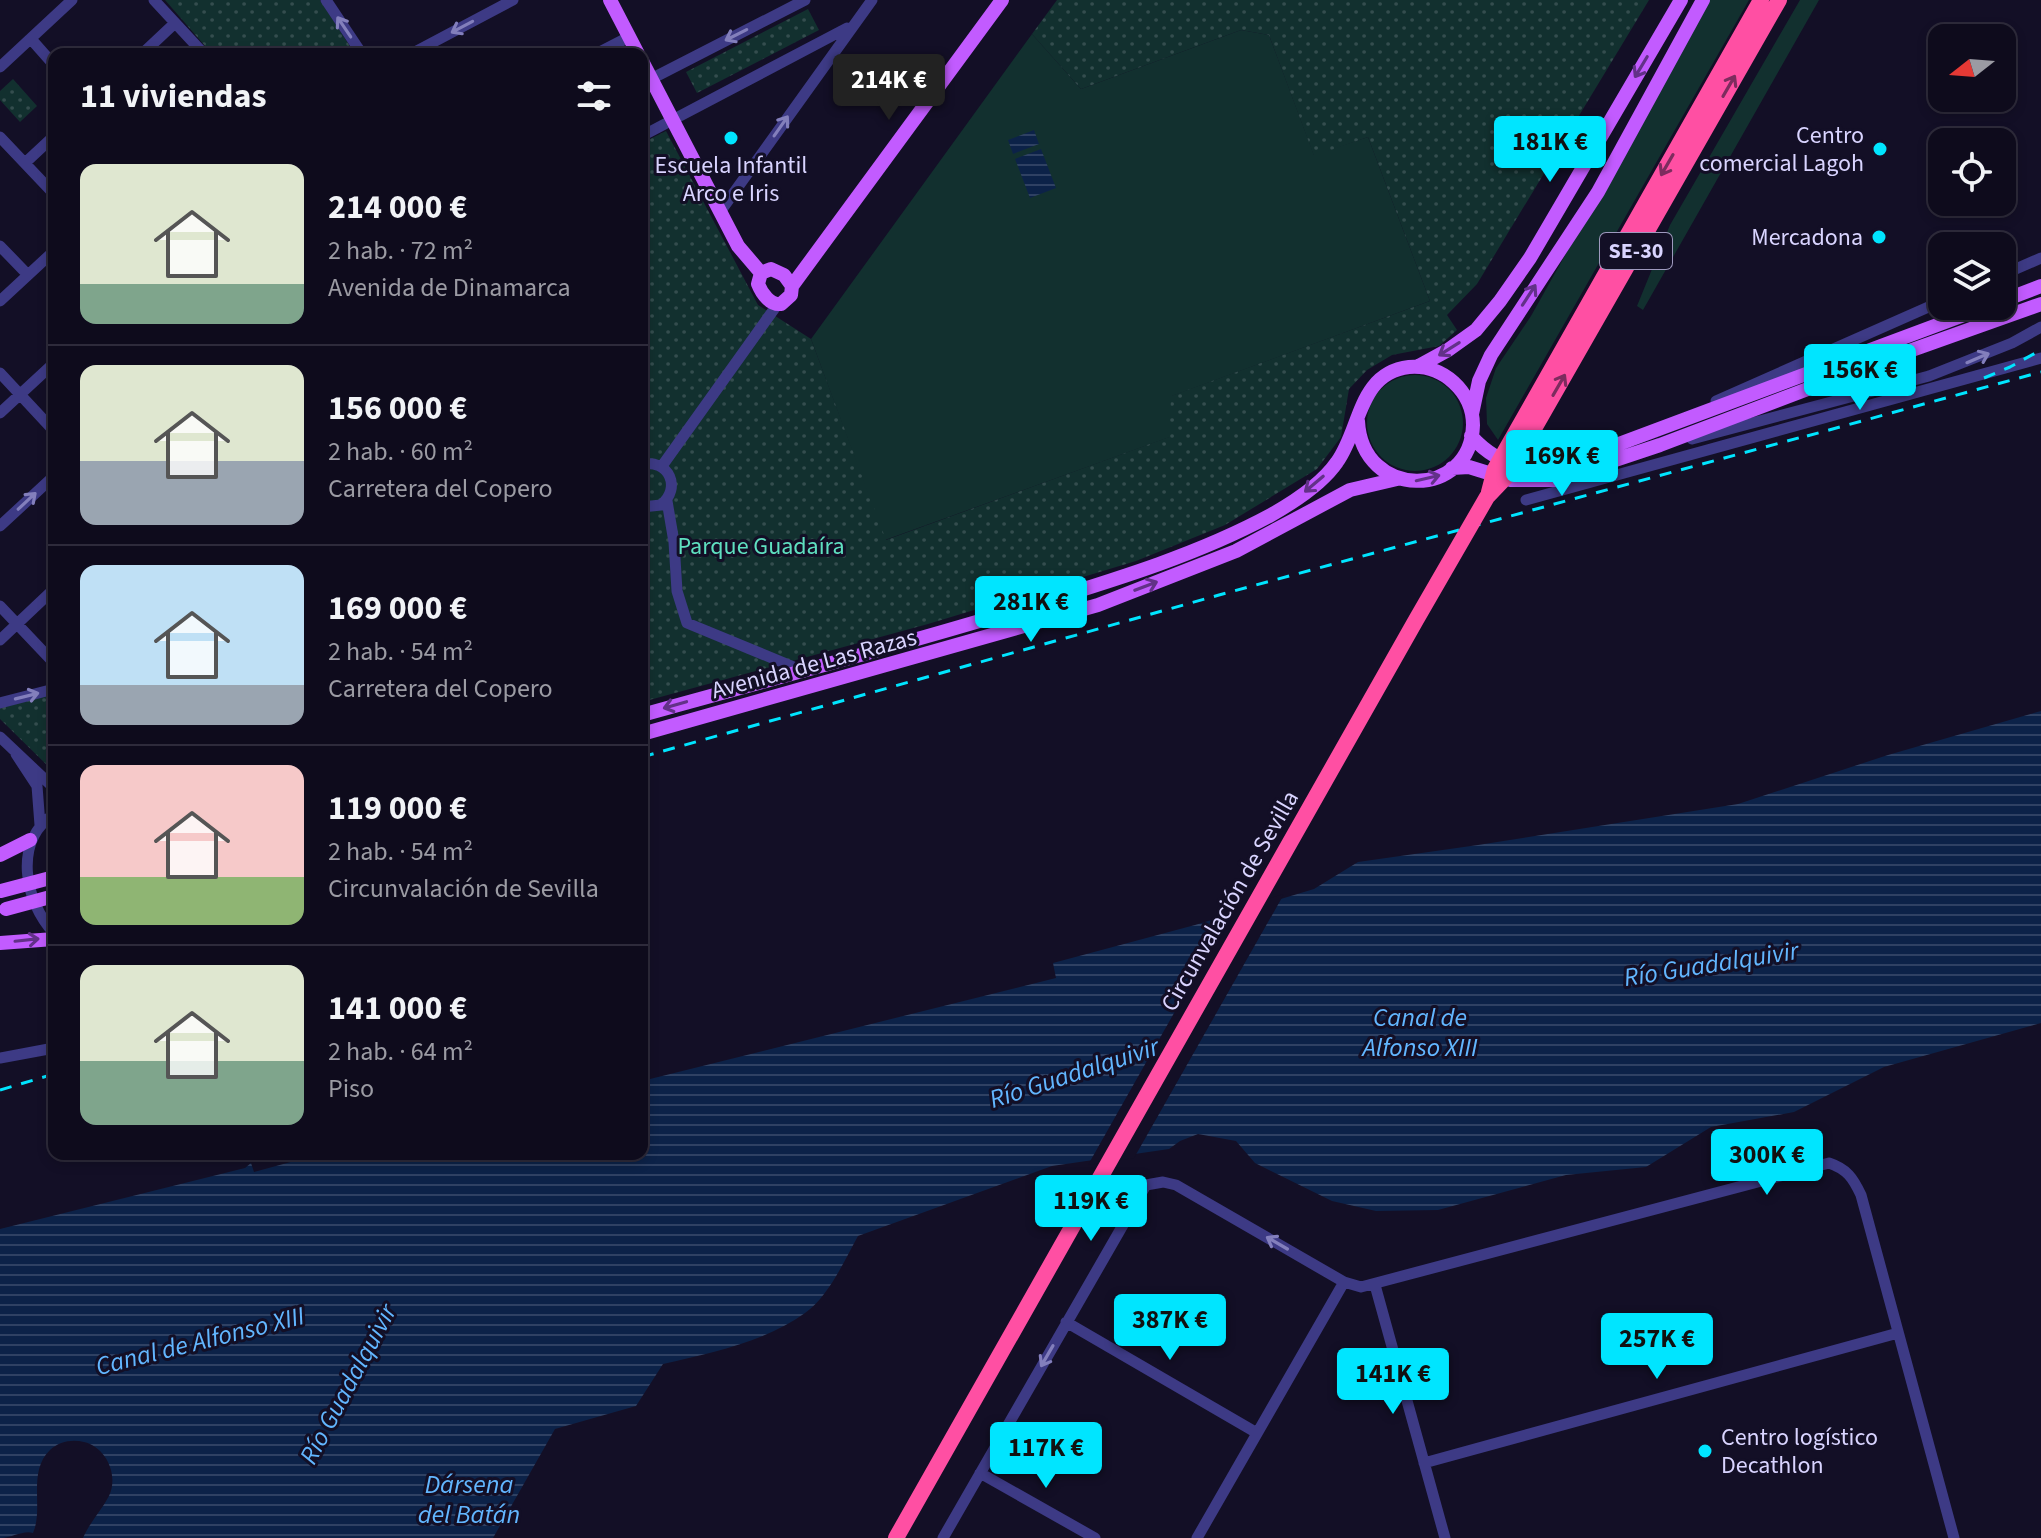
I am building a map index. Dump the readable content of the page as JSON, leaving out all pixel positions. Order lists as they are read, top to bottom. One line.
{"streets":{"highway":["SE-30","Circunvalación de Sevilla"],"main road":["Avenida de Las Razas"]},"water":["Río Guadalquivir","Canal de Alfonso XIII","Dársena del Batán"],"parks":["Parque Guadaíra"],"places":["Escuela Infantil Arco e Iris","Centro comercial Lagoh","Mercadona","Centro logístico Decathlon"],"north":"left","page":{"heading":"11 viviendas","price":["214K €","181K €","156K €","169K €","281K €","300K €","119K €","387K €","257K €","141K €","117K €"],"list":[{"name":"214 000 €","note":"2 hab. · 72 m² · Avenida de Dinamarca"},{"name":"156 000 €","note":"2 hab. · 60 m² · Carretera del Copero"},{"name":"169 000 €","note":"2 hab. · 54 m² · Carretera del Copero"},{"name":"119 000 €","note":"2 hab. · 54 m² · Circunvalación de Sevilla"},{"name":"141 000 €","note":"2 hab. · 64 m² · Piso"}]}}
